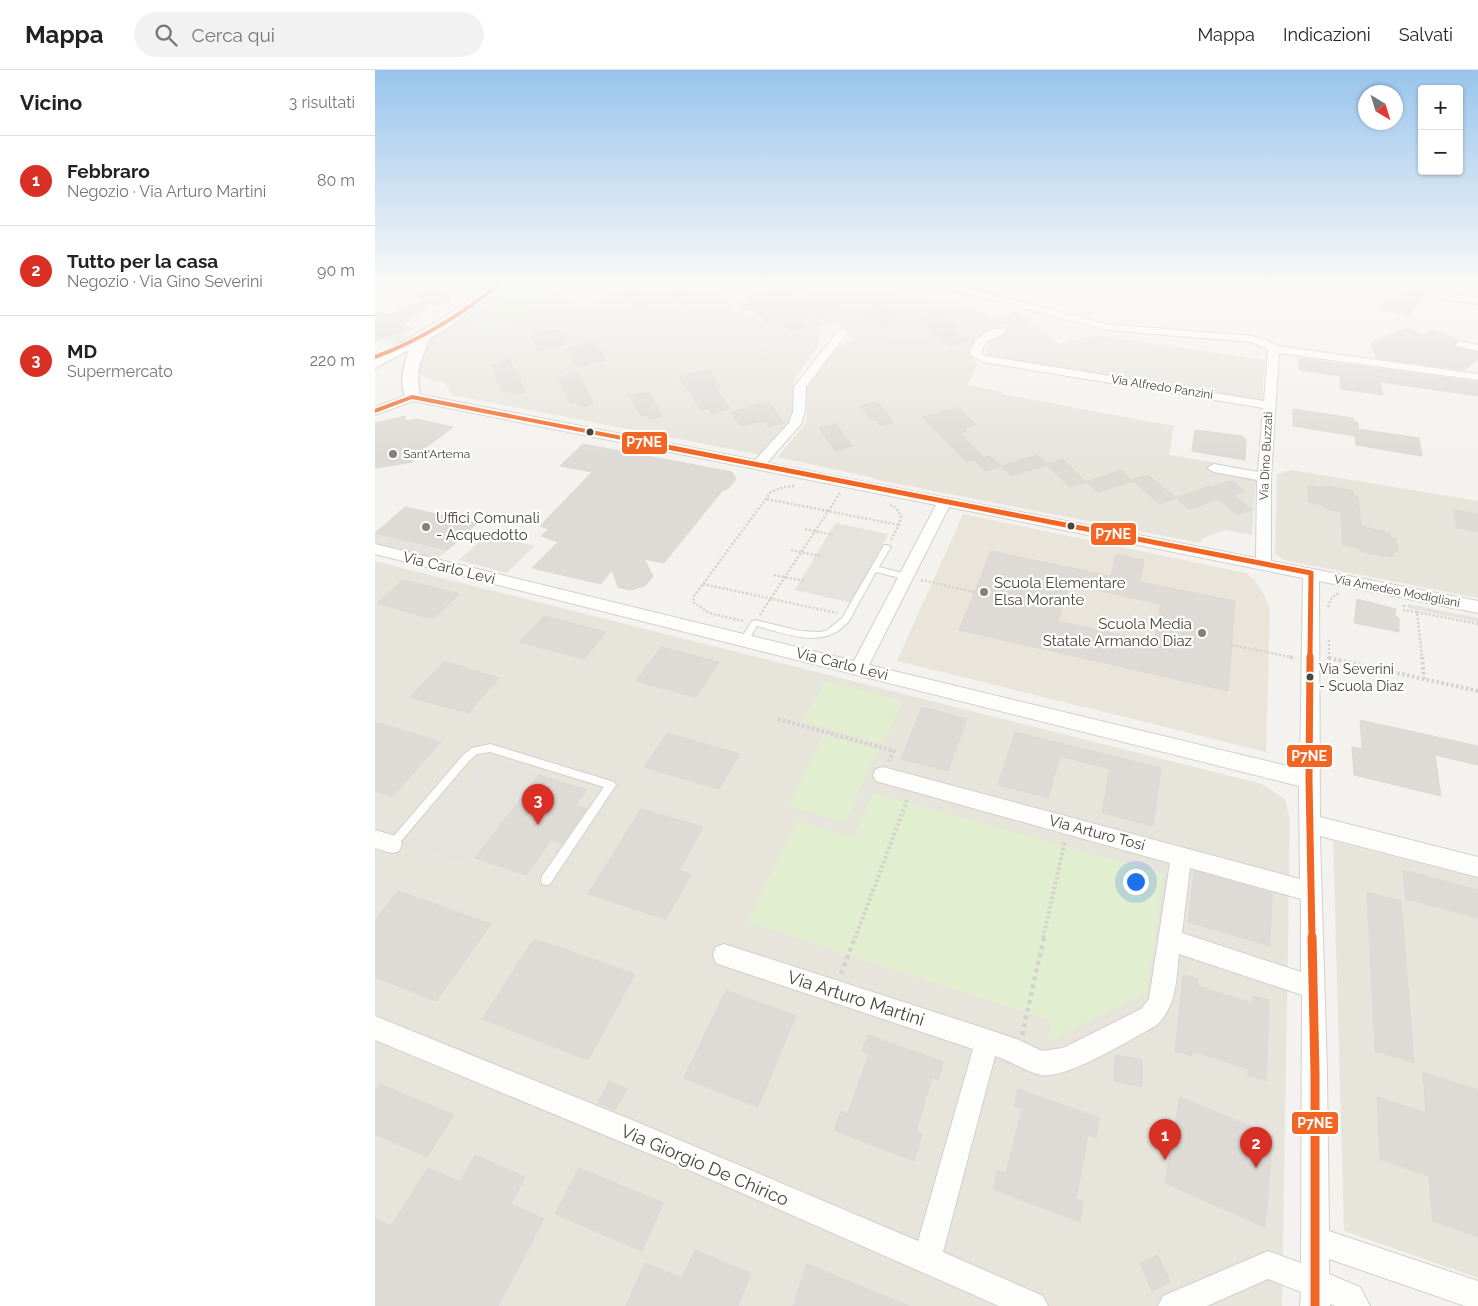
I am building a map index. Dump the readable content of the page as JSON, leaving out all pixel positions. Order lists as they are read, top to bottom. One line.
{"streets":{"street":["Via Alfredo Panzini","Via Dino Buzzati","Via Carlo Levi","Via Amedeo Modigliani","Via Arturo Tosi","Via Arturo Martini","Via Giorgio De Chirico"]},"crossings":[["Via Alfredo Panzini","Via Dino Buzzati"],["Via Dino Buzzati","Via Amedeo Modigliani"],["Via Arturo Tosi","Via Arturo Martini"]],"places":["Sant'Artema","Uffici Comunali - Acquedotto","Scuola Elementare Elsa Morante","Scuola Media Statale Armando Diaz","Via Severini - Scuola Diaz"],"lines":["transit line P7NE"],"north":"bottom right","page":{"header":"Mappa","search":"Cerca qui","nav":["Mappa","Indicazioni","Salvati"],"heading":["Vicino","3 risultati"],"map_buttons":["+","−"],"list":[{"mark":"1","name":"Febbraro","note":"Negozio · Via Arturo Martini","value":"80 m"},{"mark":"2","name":"Tutto per la casa","note":"Negozio · Via Gino Severini","value":"90 m"},{"mark":"3","name":"MD","note":"Supermercato","value":"220 m"}],"pins":["3","1","2"]}}
